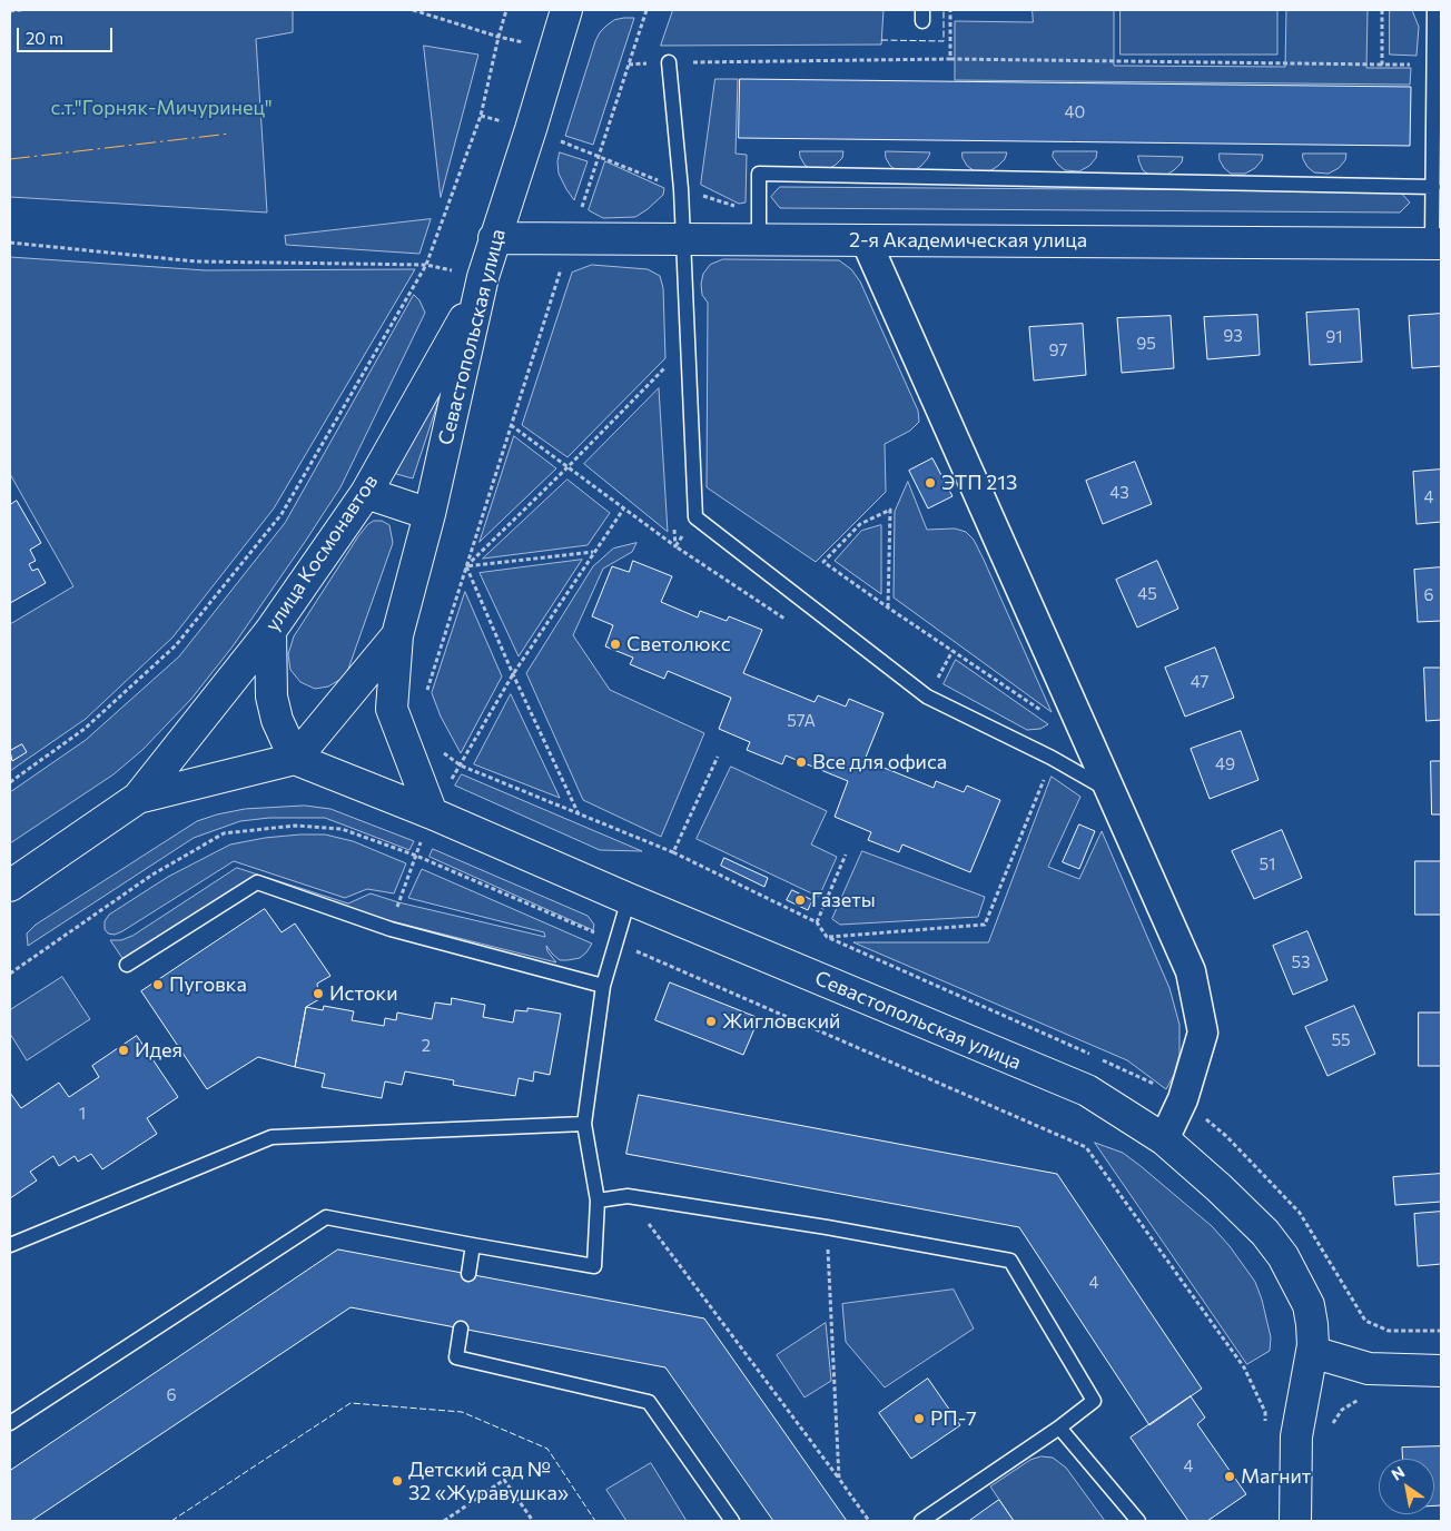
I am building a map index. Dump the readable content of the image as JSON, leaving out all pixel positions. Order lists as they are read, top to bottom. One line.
{"streets":{"main road":["2-я Академическая улица","Севастопольская улица","улица Космонавтов"]},"crossings":[["2-я Академическая улица","Севастопольская улица"],["Севастопольская улица","улица Космонавтов"]],"parks":["с.т.\"Горняк-Мичуринец\""],"places":["ЭТП 213","Светолюкс","Все для офиса","Газеты","Пуговка","Истоки","Жигловский","Идея","РП-7","Магнит","Детский сад № 32 «Журавушка»"],"house_numbers":["40","93","91","95","97","43","4","45","6","47","57А","49","51","53","55","2","1","4","6","4"],"scale_bar":"20 m","north":"top left"}
